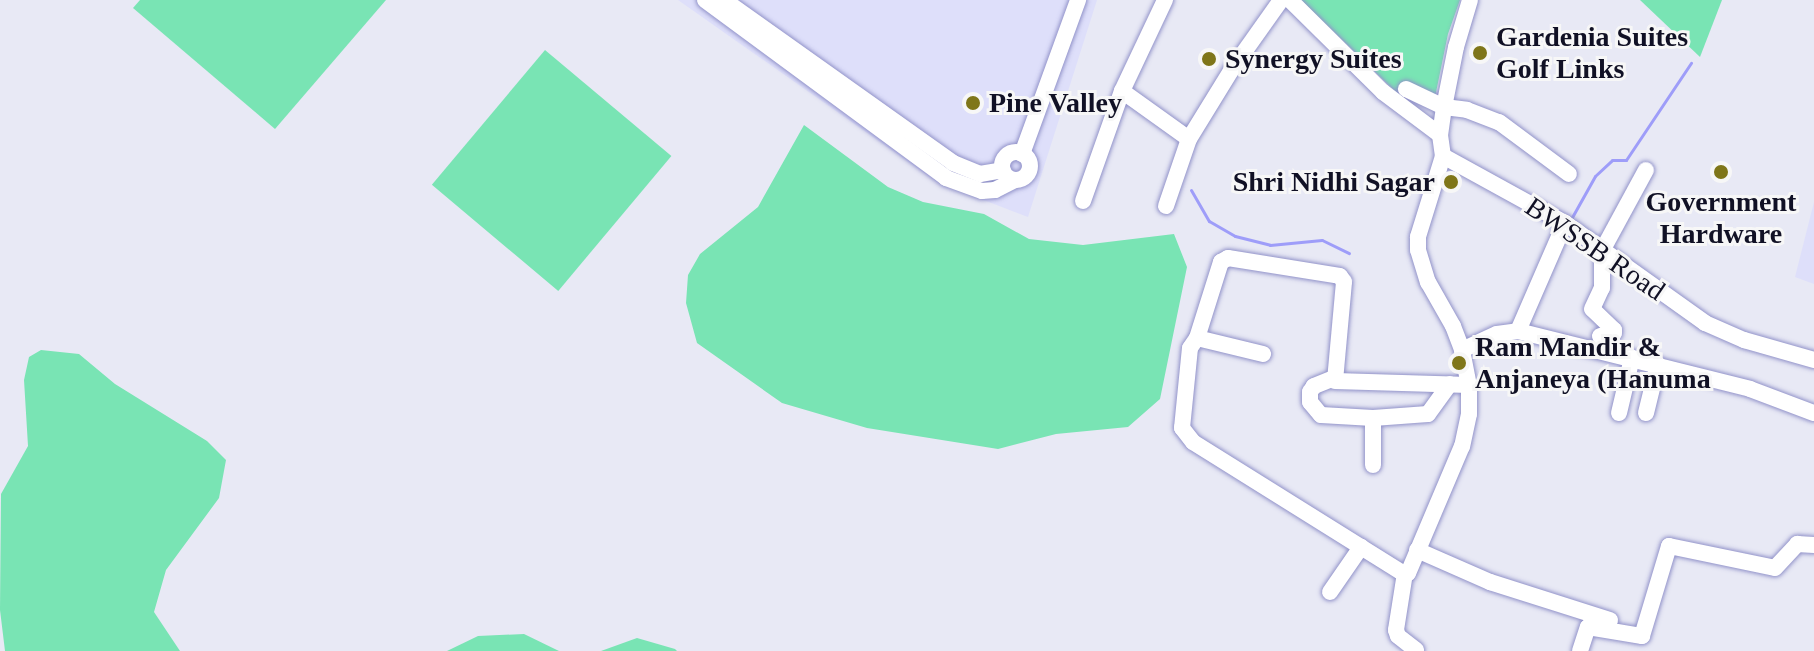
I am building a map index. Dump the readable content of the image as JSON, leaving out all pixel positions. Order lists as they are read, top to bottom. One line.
{"streets":{"street":["BWSSB Road"]},"places":["Gardenia Suites Golf Links","Synergy Suites","Pine Valley","Government Hardware","Shri Nidhi Sagar","Ram Mandir & Anjaneya (Hanuma"]}
